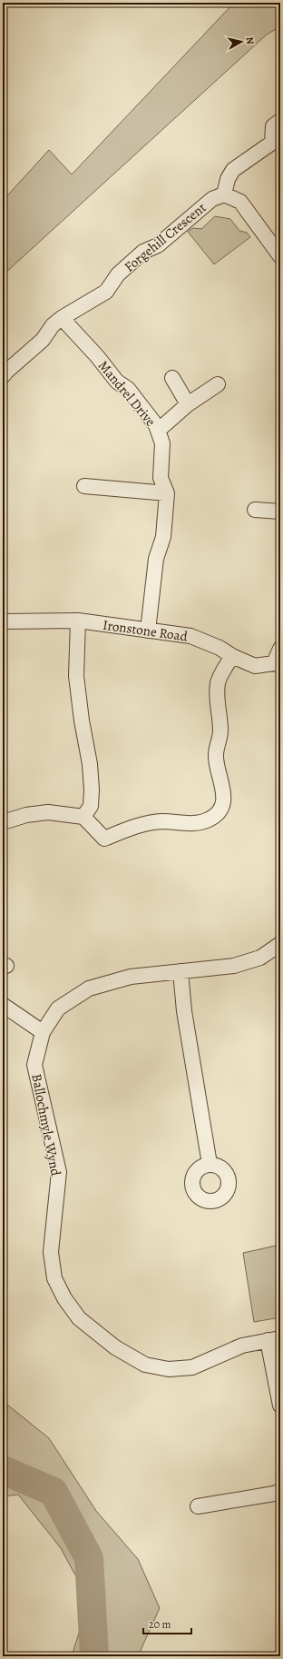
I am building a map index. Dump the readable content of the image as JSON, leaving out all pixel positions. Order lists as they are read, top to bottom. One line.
{"streets":{"street":["Forgehill Crescent","Mandrel Drive","Ironstone Road","Ballochmyle Wynd"]},"crossings":[["Forgehill Crescent","Mandrel Drive"],["Mandrel Drive","Ironstone Road"]],"scale_bar":"20 m","north":"right"}
